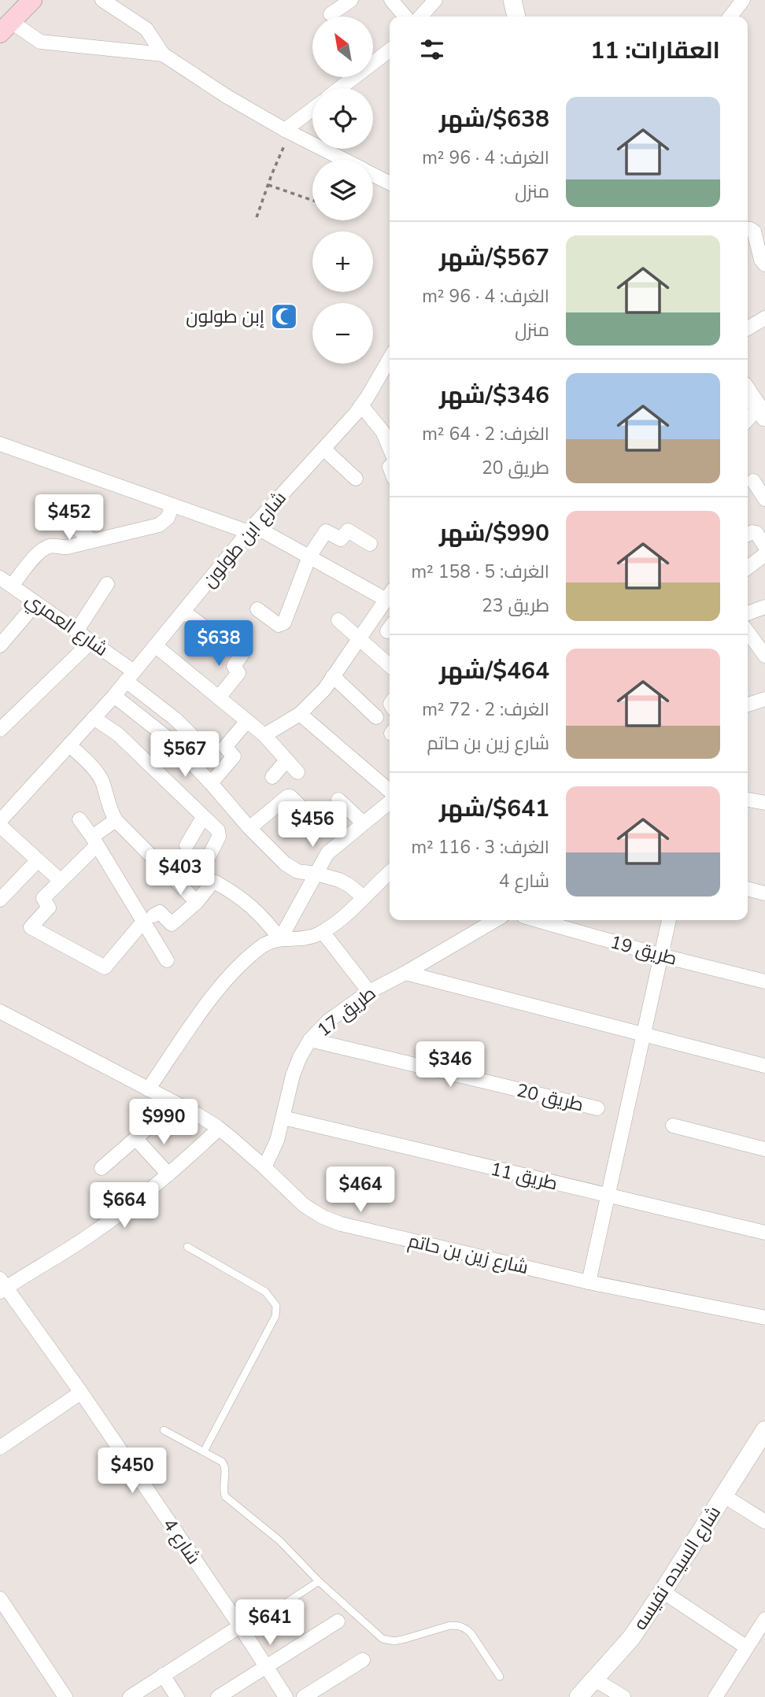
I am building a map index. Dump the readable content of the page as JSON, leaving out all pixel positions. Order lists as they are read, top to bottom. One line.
{"streets":{"street":["شارع ابن طولون","شارع العمري","طريق 19","طريق 17","طريق 20","طريق 11","شارع زين بن حاتم","شارع 4","شارع السيده نفيسه"]},"crossings":[["شارع ابن طولون","شارع العمري"],["طريق 17","طريق 20"],["طريق 17","طريق 11"],["طريق 17","شارع زين بن حاتم"]],"places":{"mosque":["إبن طولون"]},"north":"top left","page":{"map_buttons":["+","−"],"heading":"العقارات: 11","list":[{"name":"$638/شهر","note":"الغرف: 4 · 96 m² · منزل"},{"name":"$567/شهر","note":"الغرف: 4 · 96 m² · منزل"},{"name":"$346/شهر","note":"الغرف: 2 · 64 m² · طريق 20"},{"name":"$990/شهر","note":"الغرف: 5 · 158 m² · طريق 23"},{"name":"$464/شهر","note":"الغرف: 2 · 72 m² · شارع زين بن حاتم"},{"name":"$641/شهر","note":"الغرف: 3 · 116 m² · شارع 4"}],"price":["$452","$638","$567","$456","$403","$346","$990","$464","$664","$450","$641"]}}
